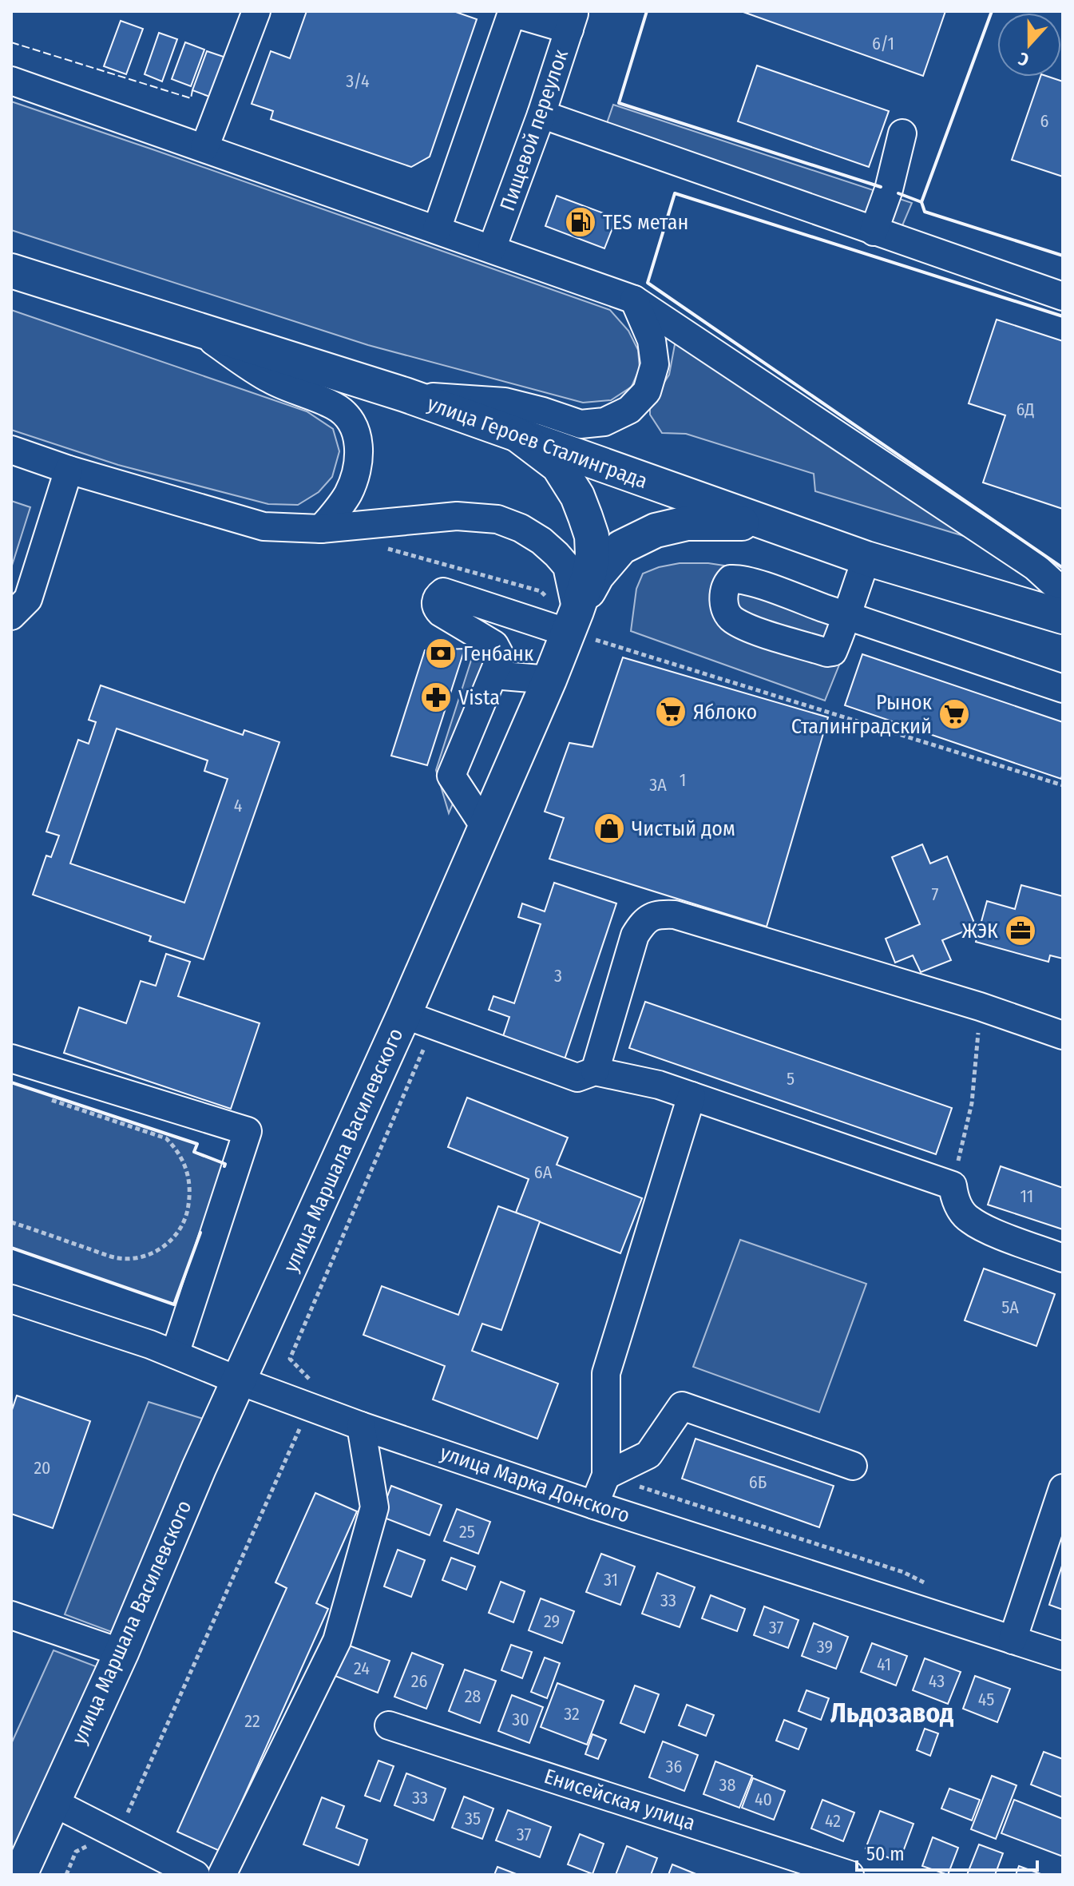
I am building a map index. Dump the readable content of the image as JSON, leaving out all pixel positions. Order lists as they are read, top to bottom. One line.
{"streets":{"main road":["улица Героев Сталинграда","улица Маршала Василевского"],"street":["Пищевой переулок","улица Марка Донского","Енисейская улица"]},"crossings":[["улица Героев Сталинграда","улица Маршала Василевского"],["улица Маршала Василевского","улица Марка Донского"]],"districts":["Льдозавод"],"places":{"fuel station":["TES метан"],"bank":["Генбанк"],"pharmacy":["Vista"],"supermarket":["Яблоко","Рынок Сталинградский"],"shop":["Чистый дом"],"office":["ЖЭК"]},"house_numbers":["6/1","3/4","6","6Д","1","3А","4","7","3","5","6А","11","5А","20","6Б","25","31","33","29","37","39","41","24","26","43","28","45","32","30","22","36","38","33","40","35","42","37"],"scale_bar":"50 m","north":"bottom"}
